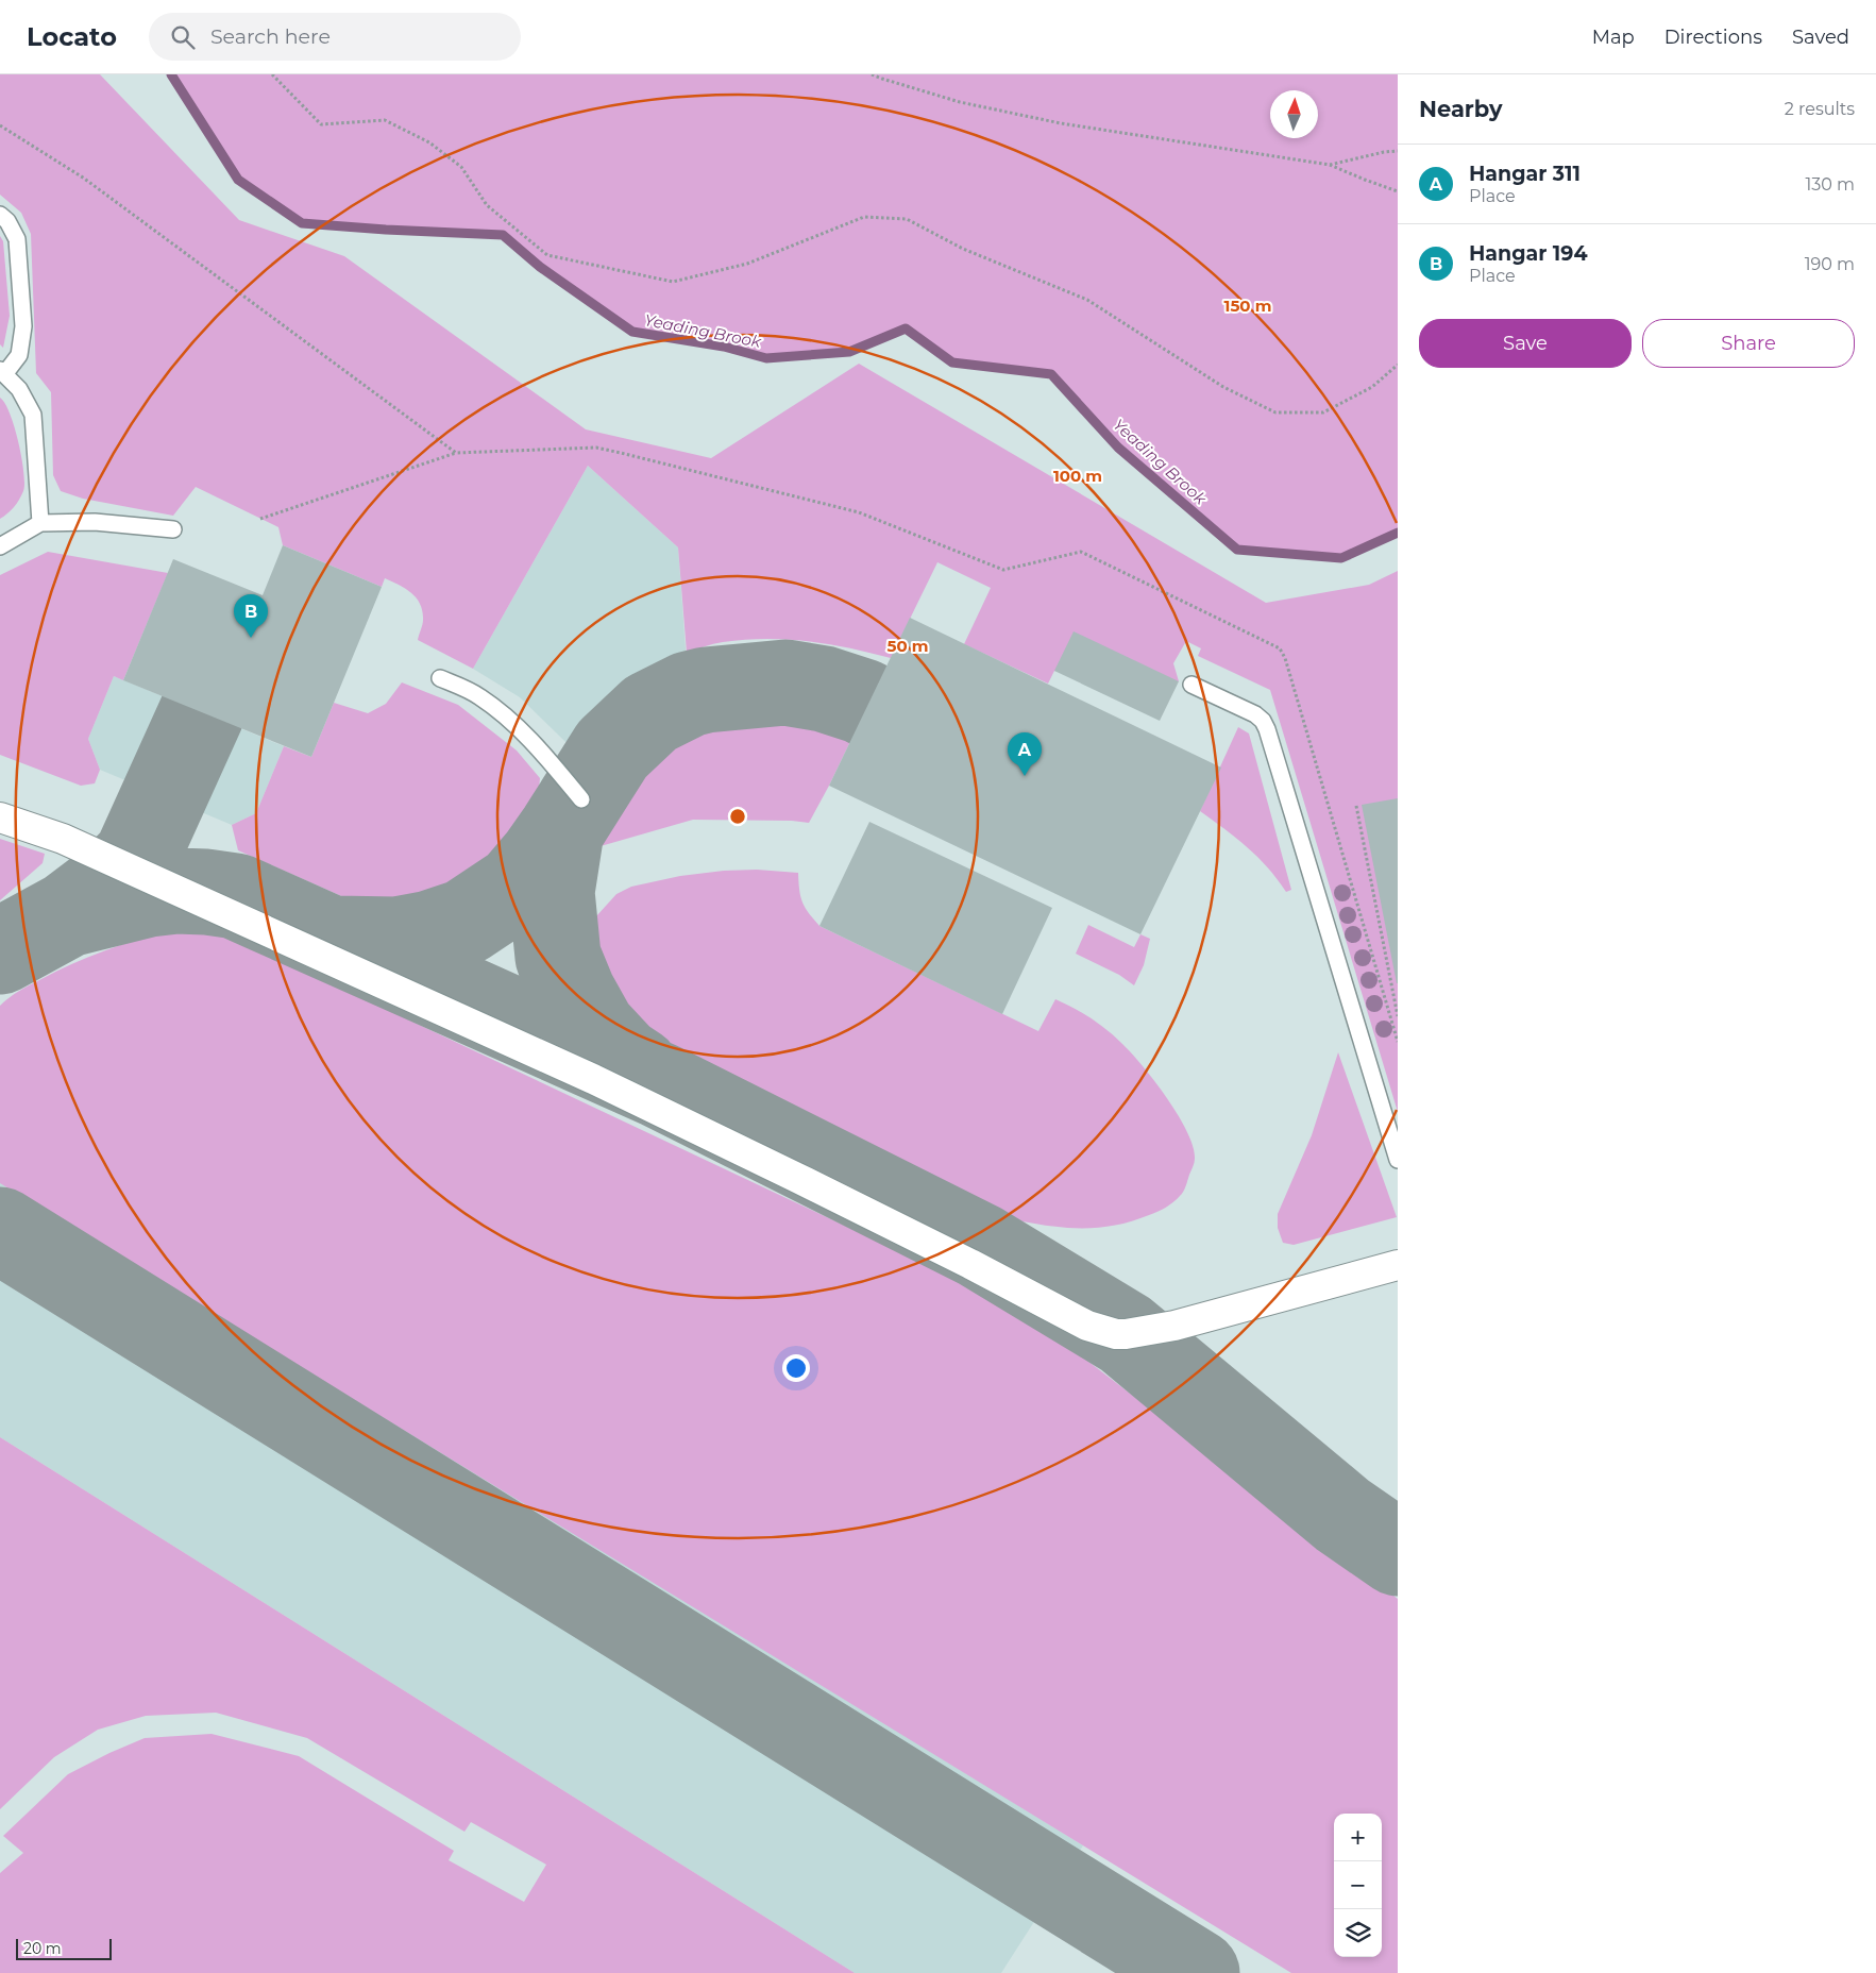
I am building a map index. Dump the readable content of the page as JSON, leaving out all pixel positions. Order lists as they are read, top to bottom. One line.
{"water":["Yeading Brook"],"scale_bar":"20 m","north":"top","page":{"header":"Locato","search":"Search here","nav":["Map","Directions","Saved"],"heading":["Nearby","2 results"],"list":[{"mark":"A","name":"Hangar 311","note":"Place","value":"130 m"},{"mark":"B","name":"Hangar 194","note":"Place","value":"190 m"}],"buttons":["Save","Share"],"pins":["B","A"],"map_buttons":["+","−"],"scale":"20 m"},"rings":["150 m","100 m","50 m"]}
